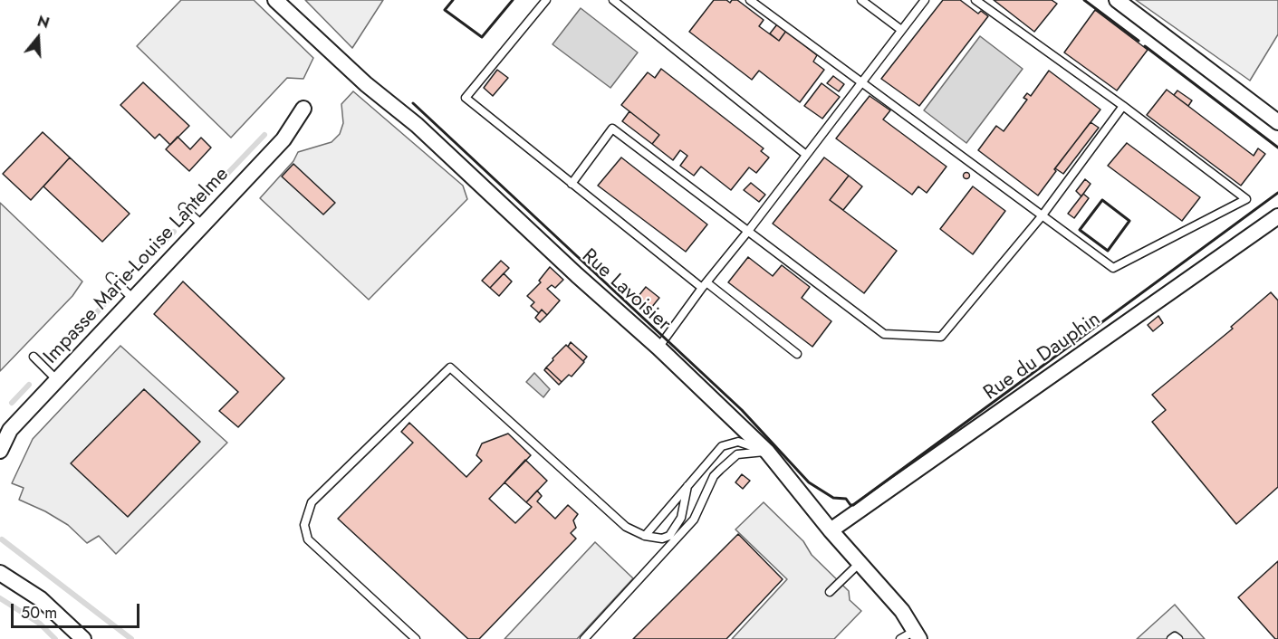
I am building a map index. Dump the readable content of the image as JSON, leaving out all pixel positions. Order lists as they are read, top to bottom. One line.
{"streets":{"street":["Impasse Marie-Louise Lantelme","Rue Lavoisier","Rue du Dauphin"]},"crossings":[["Rue Lavoisier","Rue du Dauphin"]],"scale_bar":"50 m","north":"top"}
